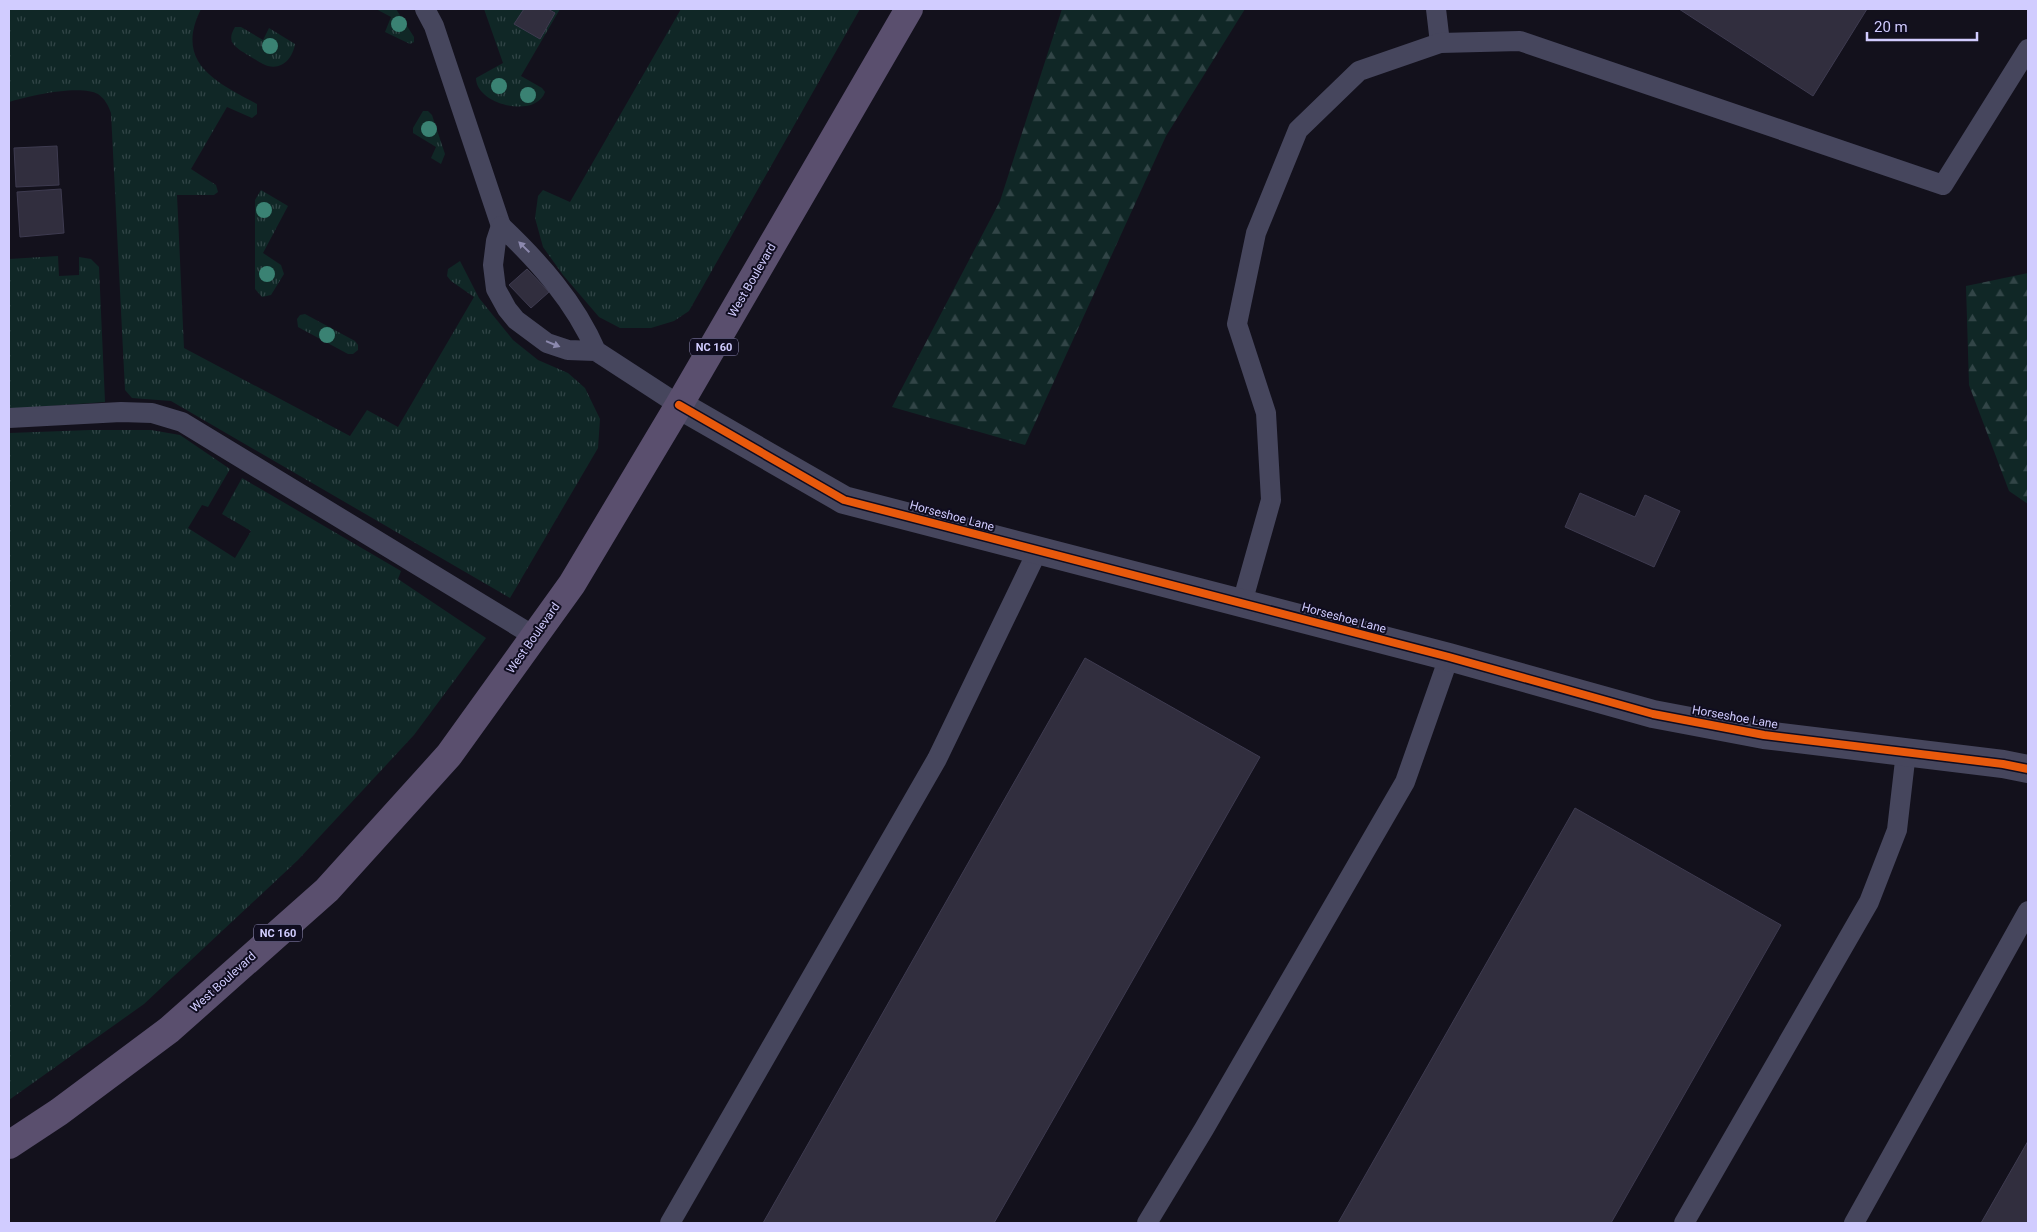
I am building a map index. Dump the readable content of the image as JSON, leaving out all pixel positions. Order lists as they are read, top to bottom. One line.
{"streets":{"main road":["West Boulevard","NC 160"],"street":["Horseshoe Lane"]},"crossings":[["West Boulevard","Horseshoe Lane"]],"scale_bar":"20 m"}
